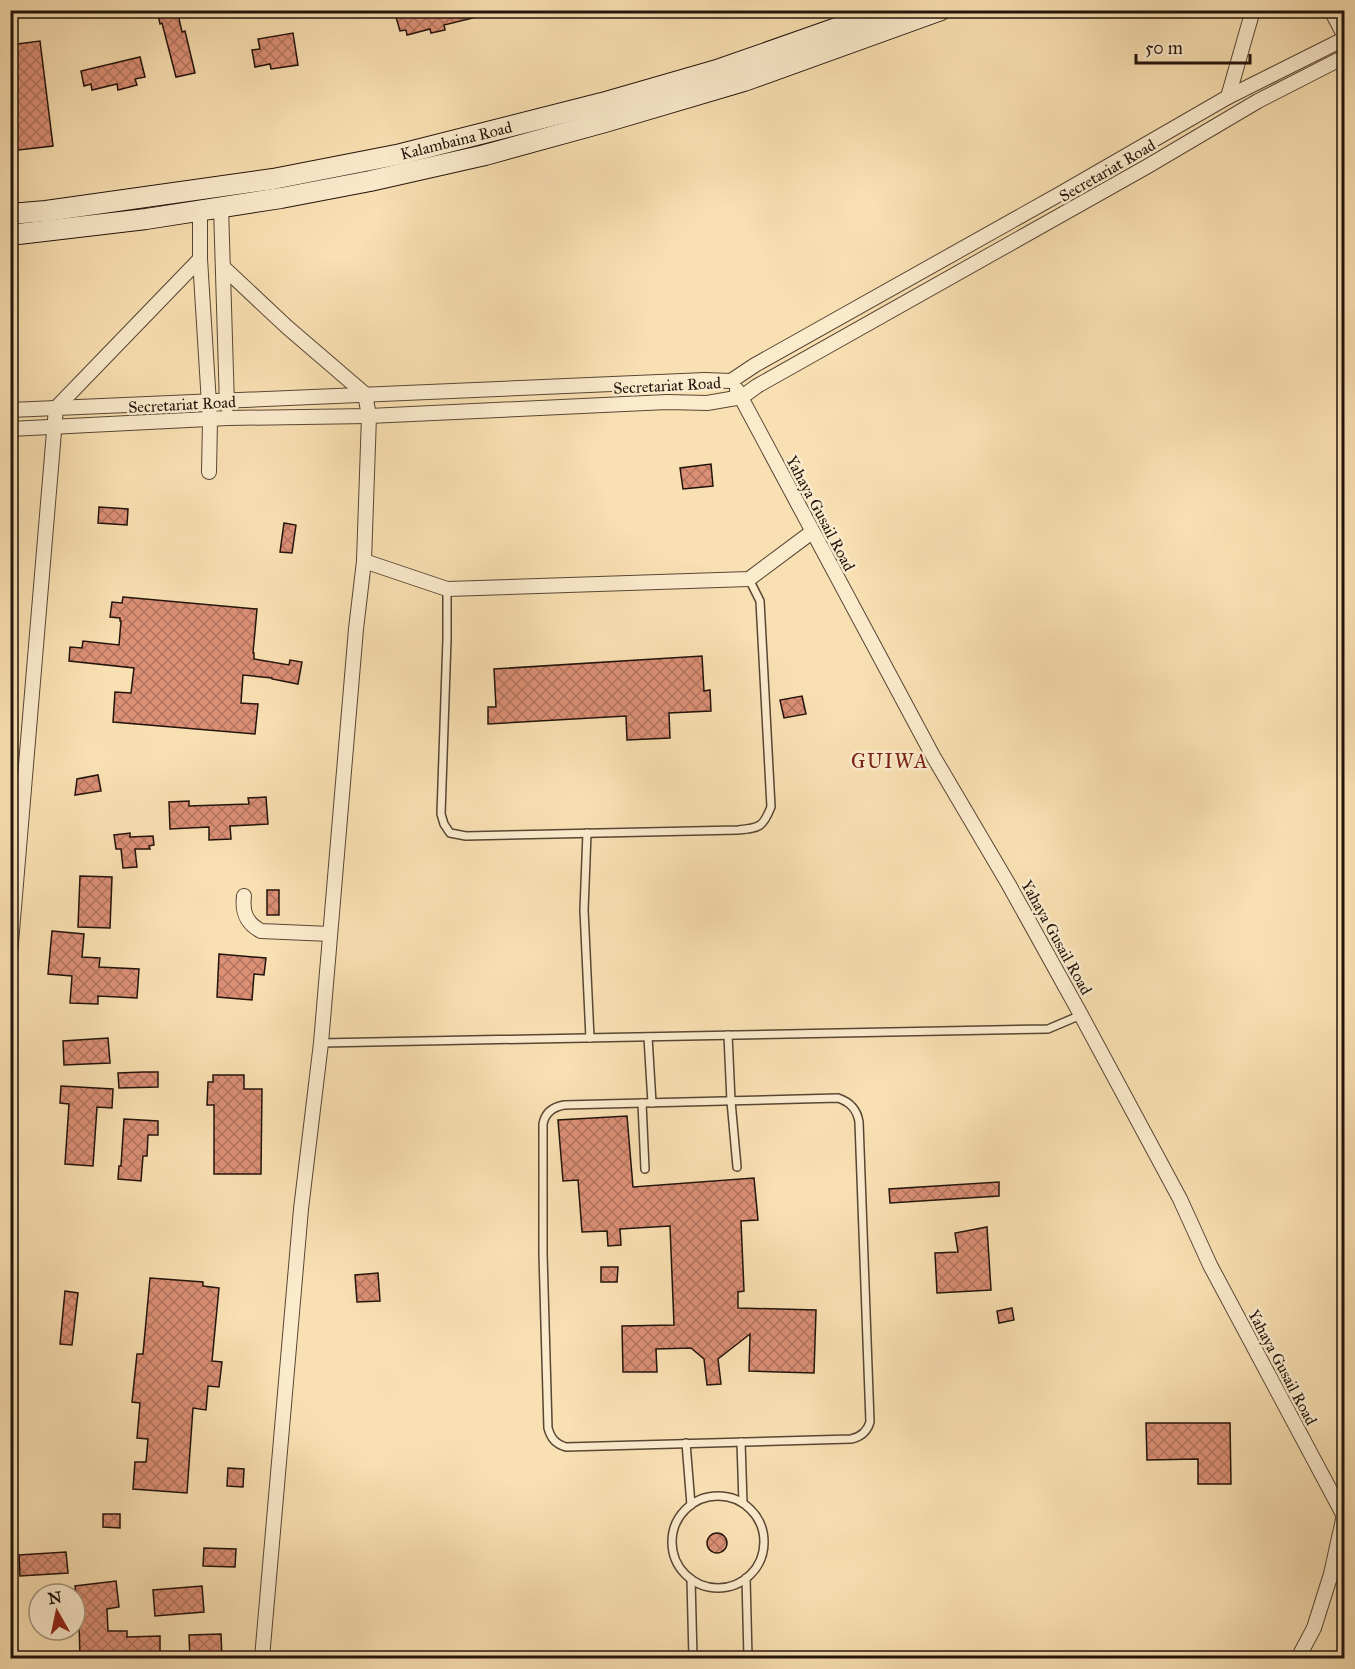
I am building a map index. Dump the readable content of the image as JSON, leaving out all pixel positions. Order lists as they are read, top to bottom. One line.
{"streets":{"main road":["Kalambaina Road"],"street":["Secretariat Road","Yahaya Gusail Road"]},"crossings":[["Secretariat Road","Yahaya Gusail Road"]],"districts":["GUIWA"],"scale_bar":"50 m","north":"top"}
